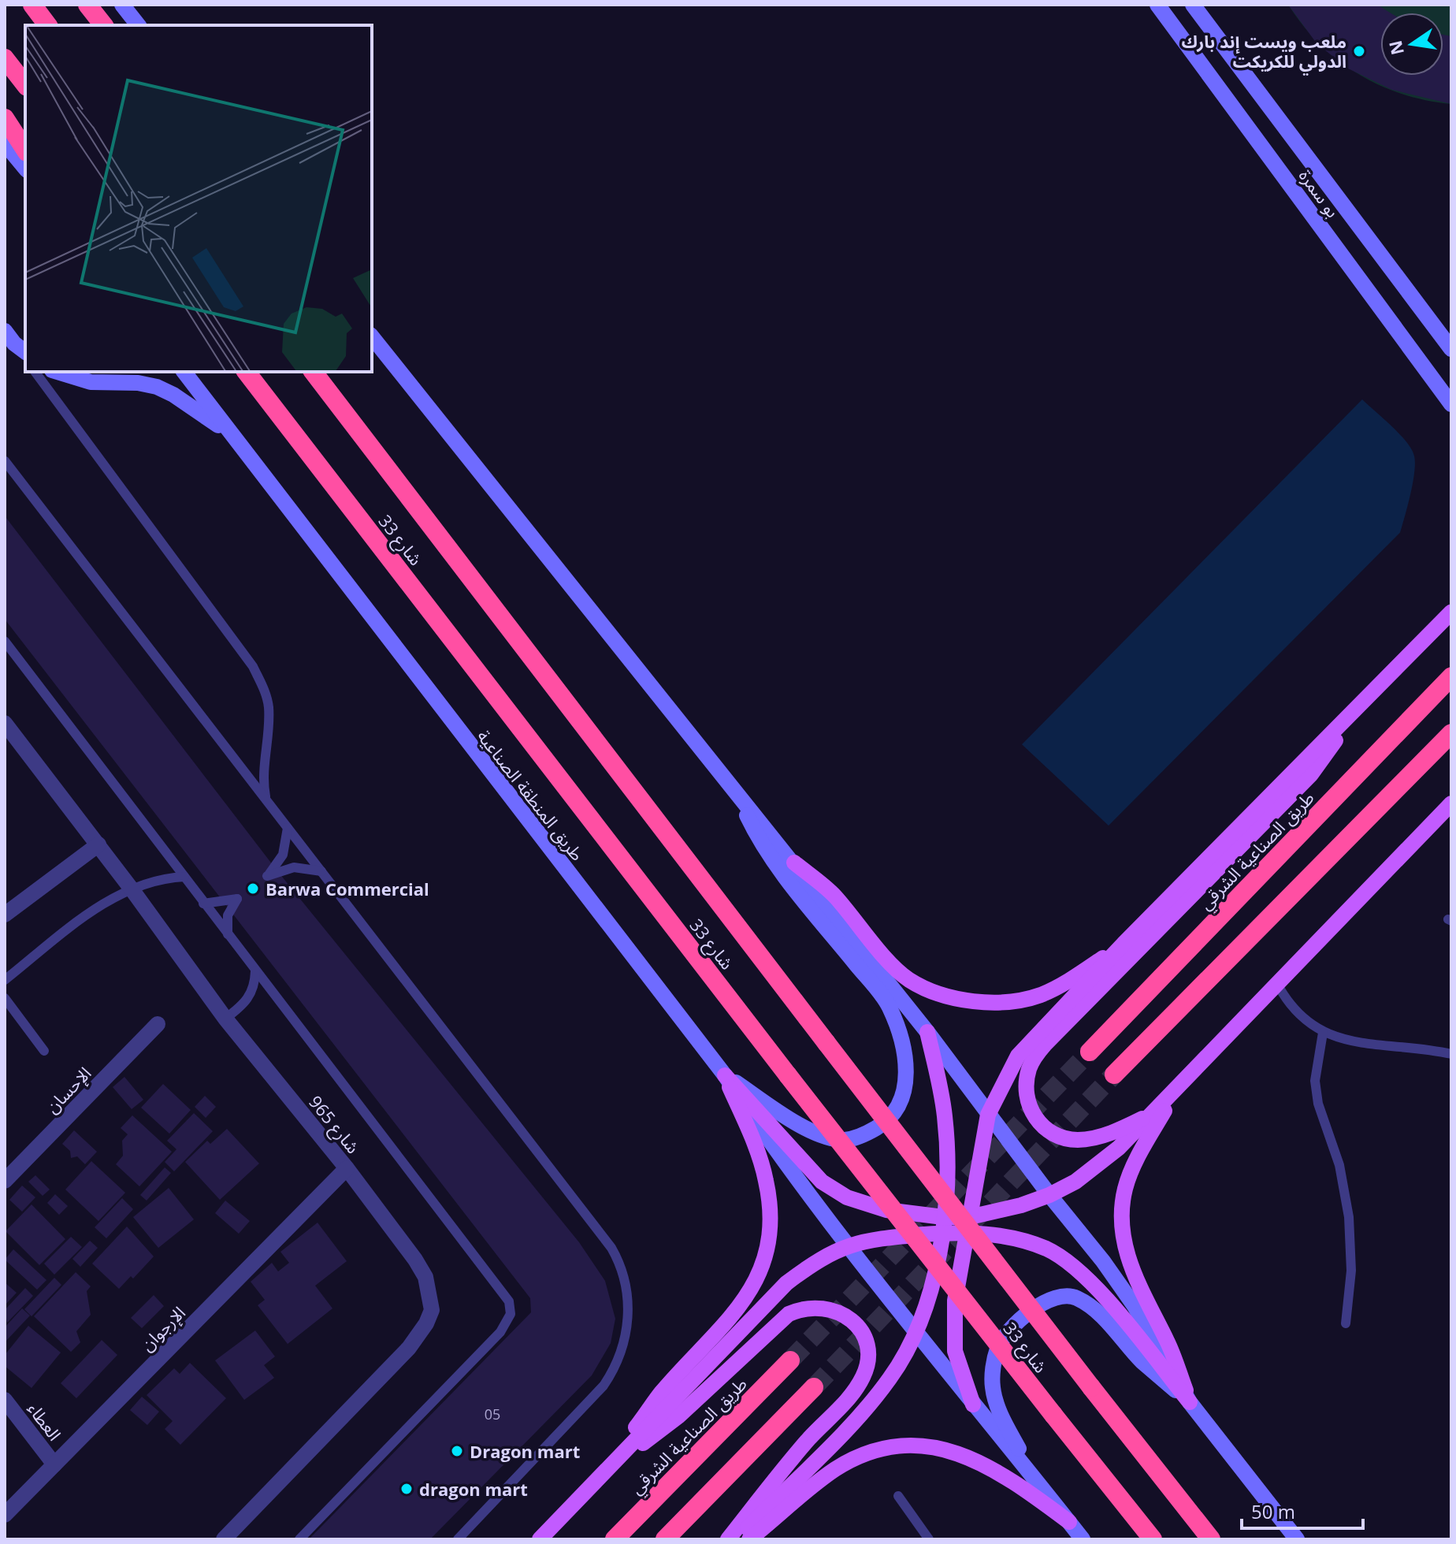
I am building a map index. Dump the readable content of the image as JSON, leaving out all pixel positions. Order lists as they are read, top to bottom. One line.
{"streets":{"highway":["شارع 33","طريق الصناعية الشرقي"],"street":["بو سمرة","طريق المنطقة الصناعية","الإحسان","شارع 965","الإرجوان","العطاء"]},"crossings":[["شارع 965","الإرجوان"],["الإرجوان","العطاء"]],"places":["ملعب ويست إند بارك الدولي للكريكت","Barwa Commercial","Dragon mart","dragon mart"],"house_numbers":["05"],"scale_bar":"50 m","north":"left"}
